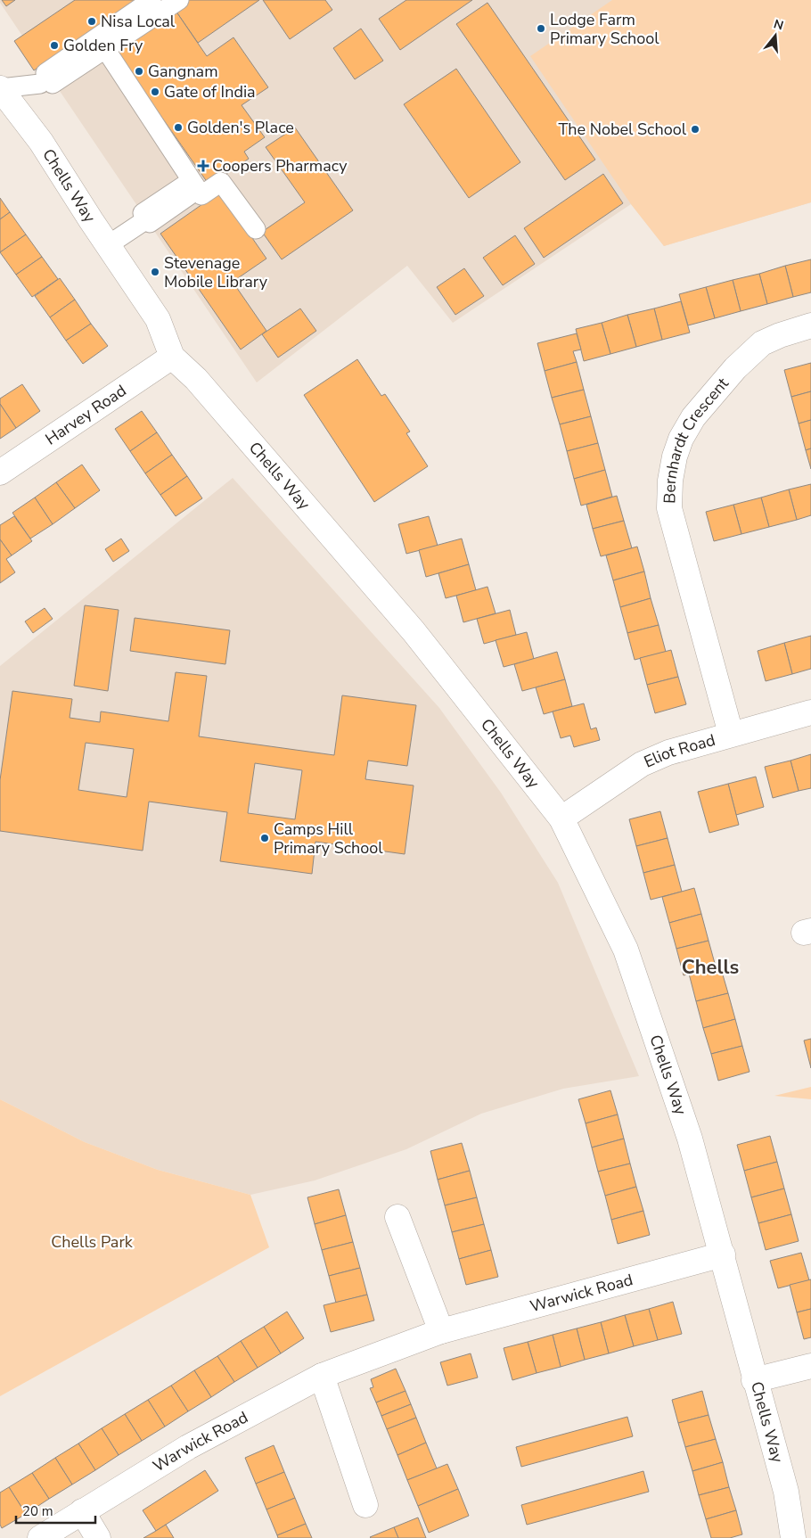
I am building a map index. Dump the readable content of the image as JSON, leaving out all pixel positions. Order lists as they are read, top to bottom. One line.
{"streets":{"street":["Chells Way","Harvey Road","Bernhardt Crescent","Eliot Road","Warwick Road"]},"crossings":[["Chells Way","Harvey Road"],["Chells Way","Eliot Road"],["Chells Way","Warwick Road"],["Bernhardt Crescent","Eliot Road"]],"districts":["Chells"],"parks":["Chells Park"],"places":{"other":["Nisa Local","Lodge Farm Primary School","Golden Fry","Gangnam","Gate of India","Golden's Place","The Nobel School","Stevenage Mobile Library","Camps Hill Primary School"],"health":["Coopers Pharmacy"]},"scale_bar":"20 m","north":"top"}
